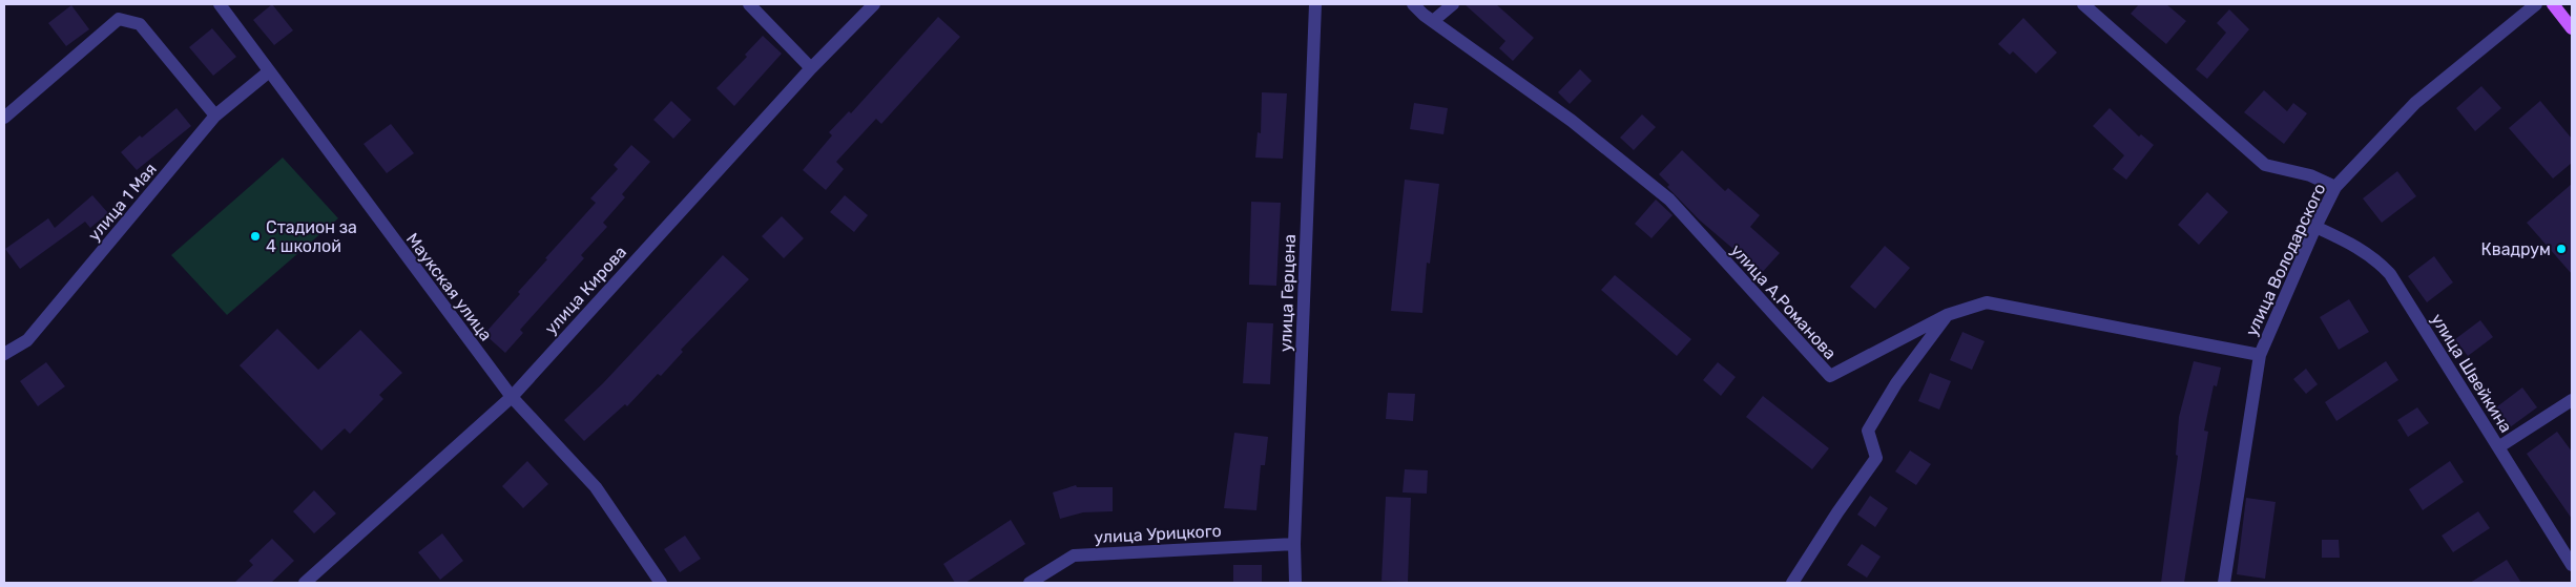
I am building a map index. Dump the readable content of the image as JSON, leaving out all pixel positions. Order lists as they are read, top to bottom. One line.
{"streets":{"street":["улица 1 Мая","улица Володарского","Маукская улица","улица Кирова","улица Герцена","улица А.Романова","улица Швейкина","улица Урицкого"]},"crossings":[["улица 1 Мая","Маукская улица"],["улица Володарского","улица А.Романова"],["улица Володарского","улица Швейкина"],["Маукская улица","улица Кирова"],["улица Герцена","улица Урицкого"]],"places":["Стадион за 4 школой","Квадрум"]}
